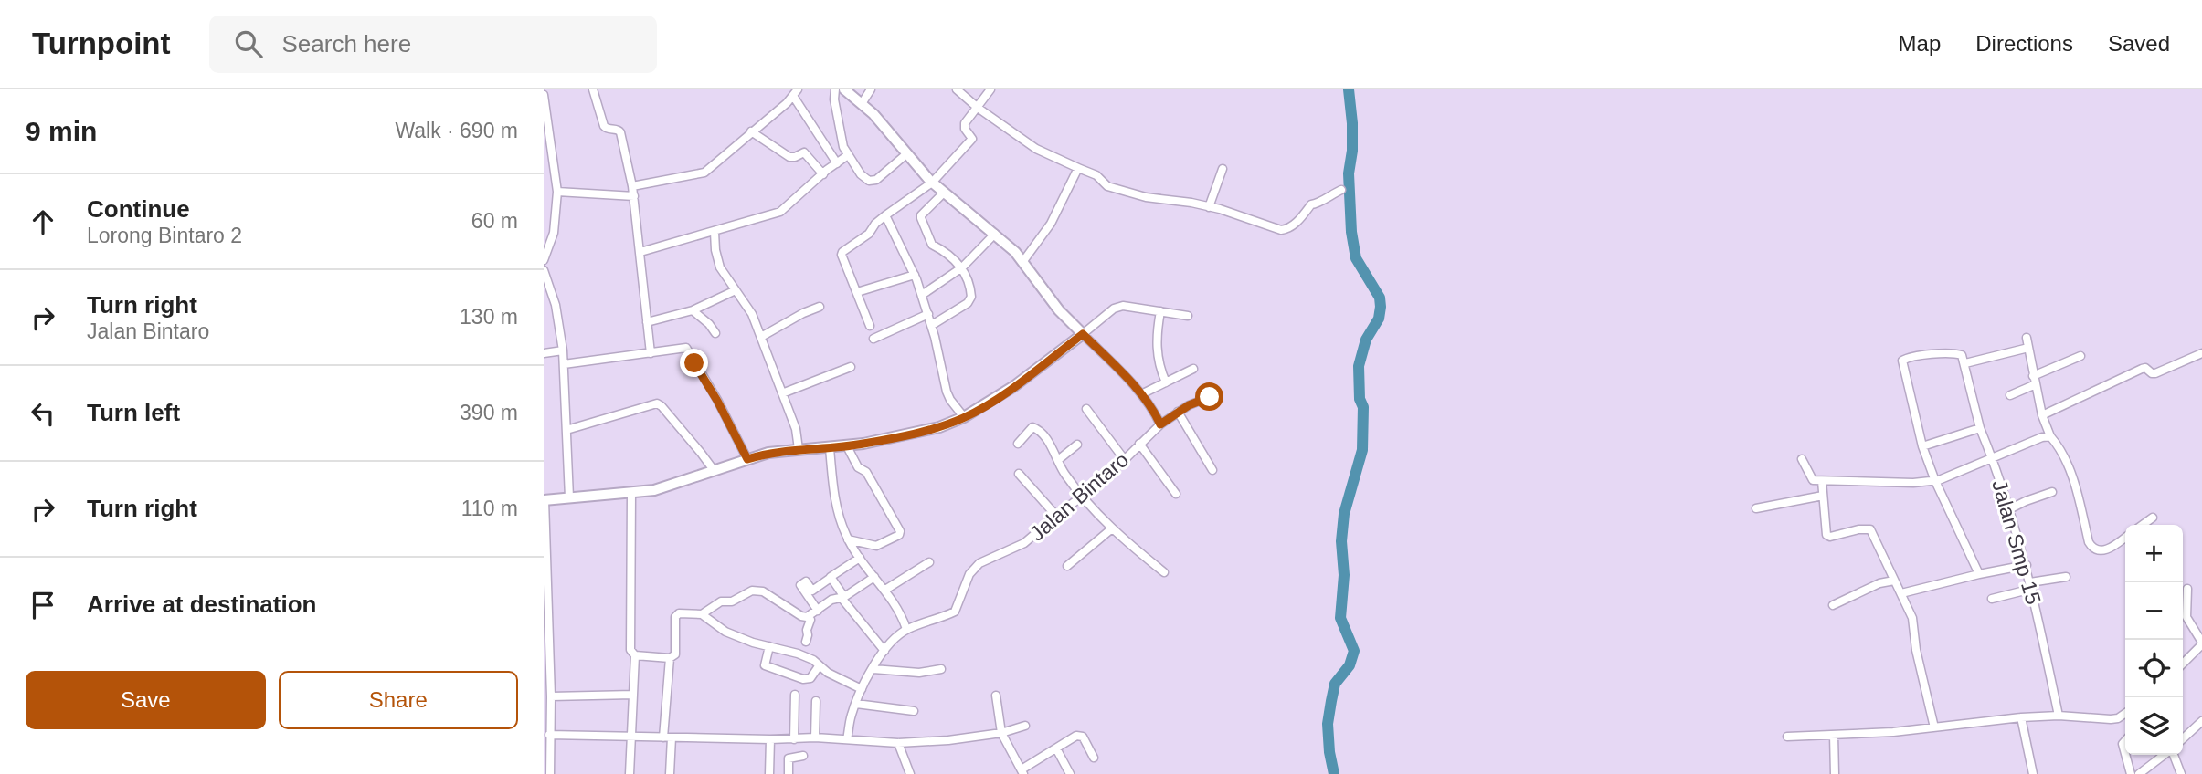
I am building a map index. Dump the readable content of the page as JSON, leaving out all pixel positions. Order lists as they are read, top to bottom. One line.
{"streets":{"street":["Jalan Bintaro","Jalan Smp 15"]},"page":{"header":"Turnpoint","search":"Search here","nav":["Map","Directions","Saved"],"heading":["9 min","Walk · 690 m"],"list":[["Continue","Lorong Bintaro 2","60 m"],["Turn right","Jalan Bintaro","130 m"],["Turn left","390 m"],["Turn right","110 m"],"Arrive at destination"],"map_buttons":["+","−"],"buttons":["Save","Share"]}}
